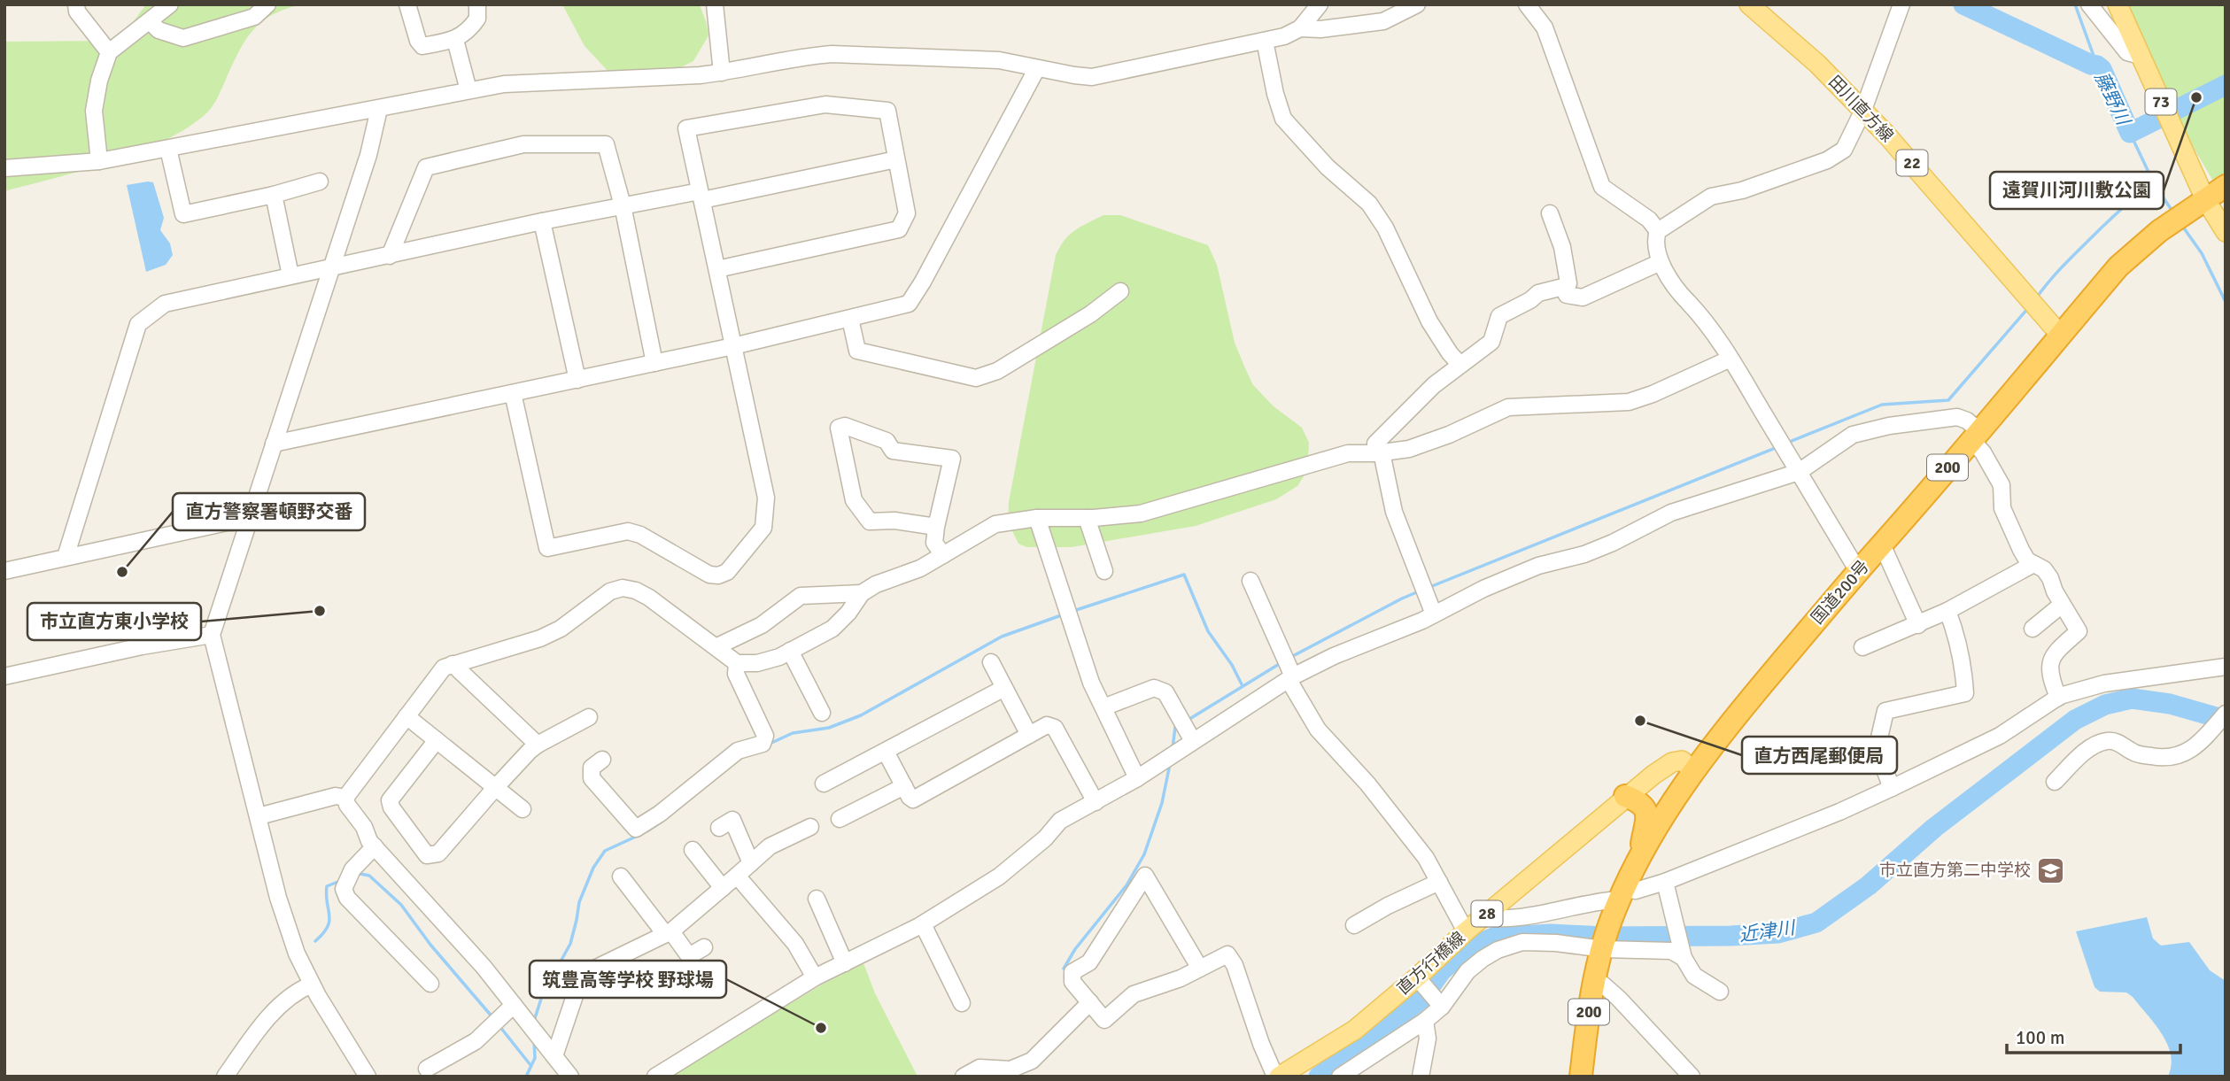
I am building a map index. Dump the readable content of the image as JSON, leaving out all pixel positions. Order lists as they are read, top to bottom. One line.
{"streets":{"highway":["200","国道200号"],"main road":["73","田川直方線","22","28","直方行橋線"]},"crossings":[["73","国道200号"],["田川直方線","国道200号"],["国道200号","直方行橋線"]],"water":["藤野川","近津川"],"places":{"other":["遠賀川河川敷公園","直方警察署頓野交番","市立直方東小学校","直方西尾郵便局","筑豊高等学校 野球場"],"school or university":["市立直方第二中学校"]},"scale_bar":"100 m"}
